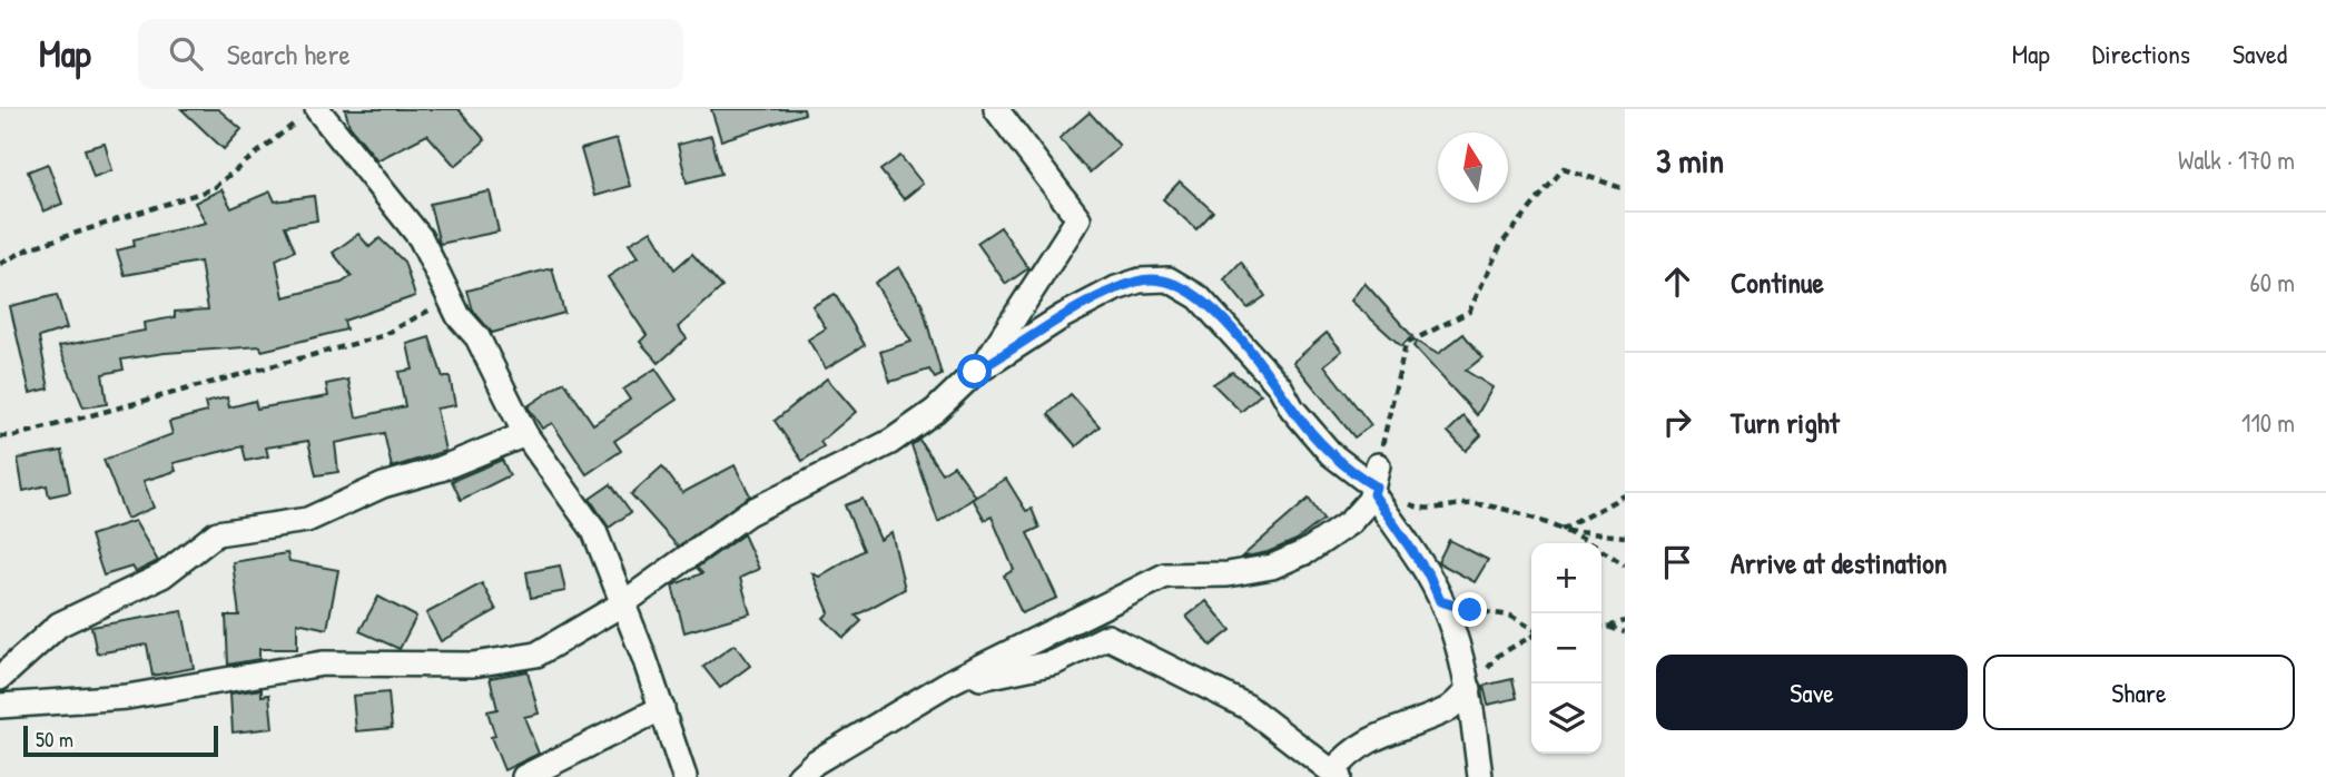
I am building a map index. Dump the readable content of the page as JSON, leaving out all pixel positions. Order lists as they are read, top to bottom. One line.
{"scale_bar":"50 m","north":"top","page":{"header":"Map","search":"Search here","nav":["Map","Directions","Saved"],"heading":["3 min","Walk · 170 m"],"list":[["Continue","60 m"],["Turn right","110 m"],"Arrive at destination"],"map_buttons":["+","−"],"buttons":["Save","Share"],"scale":"50 m"}}
